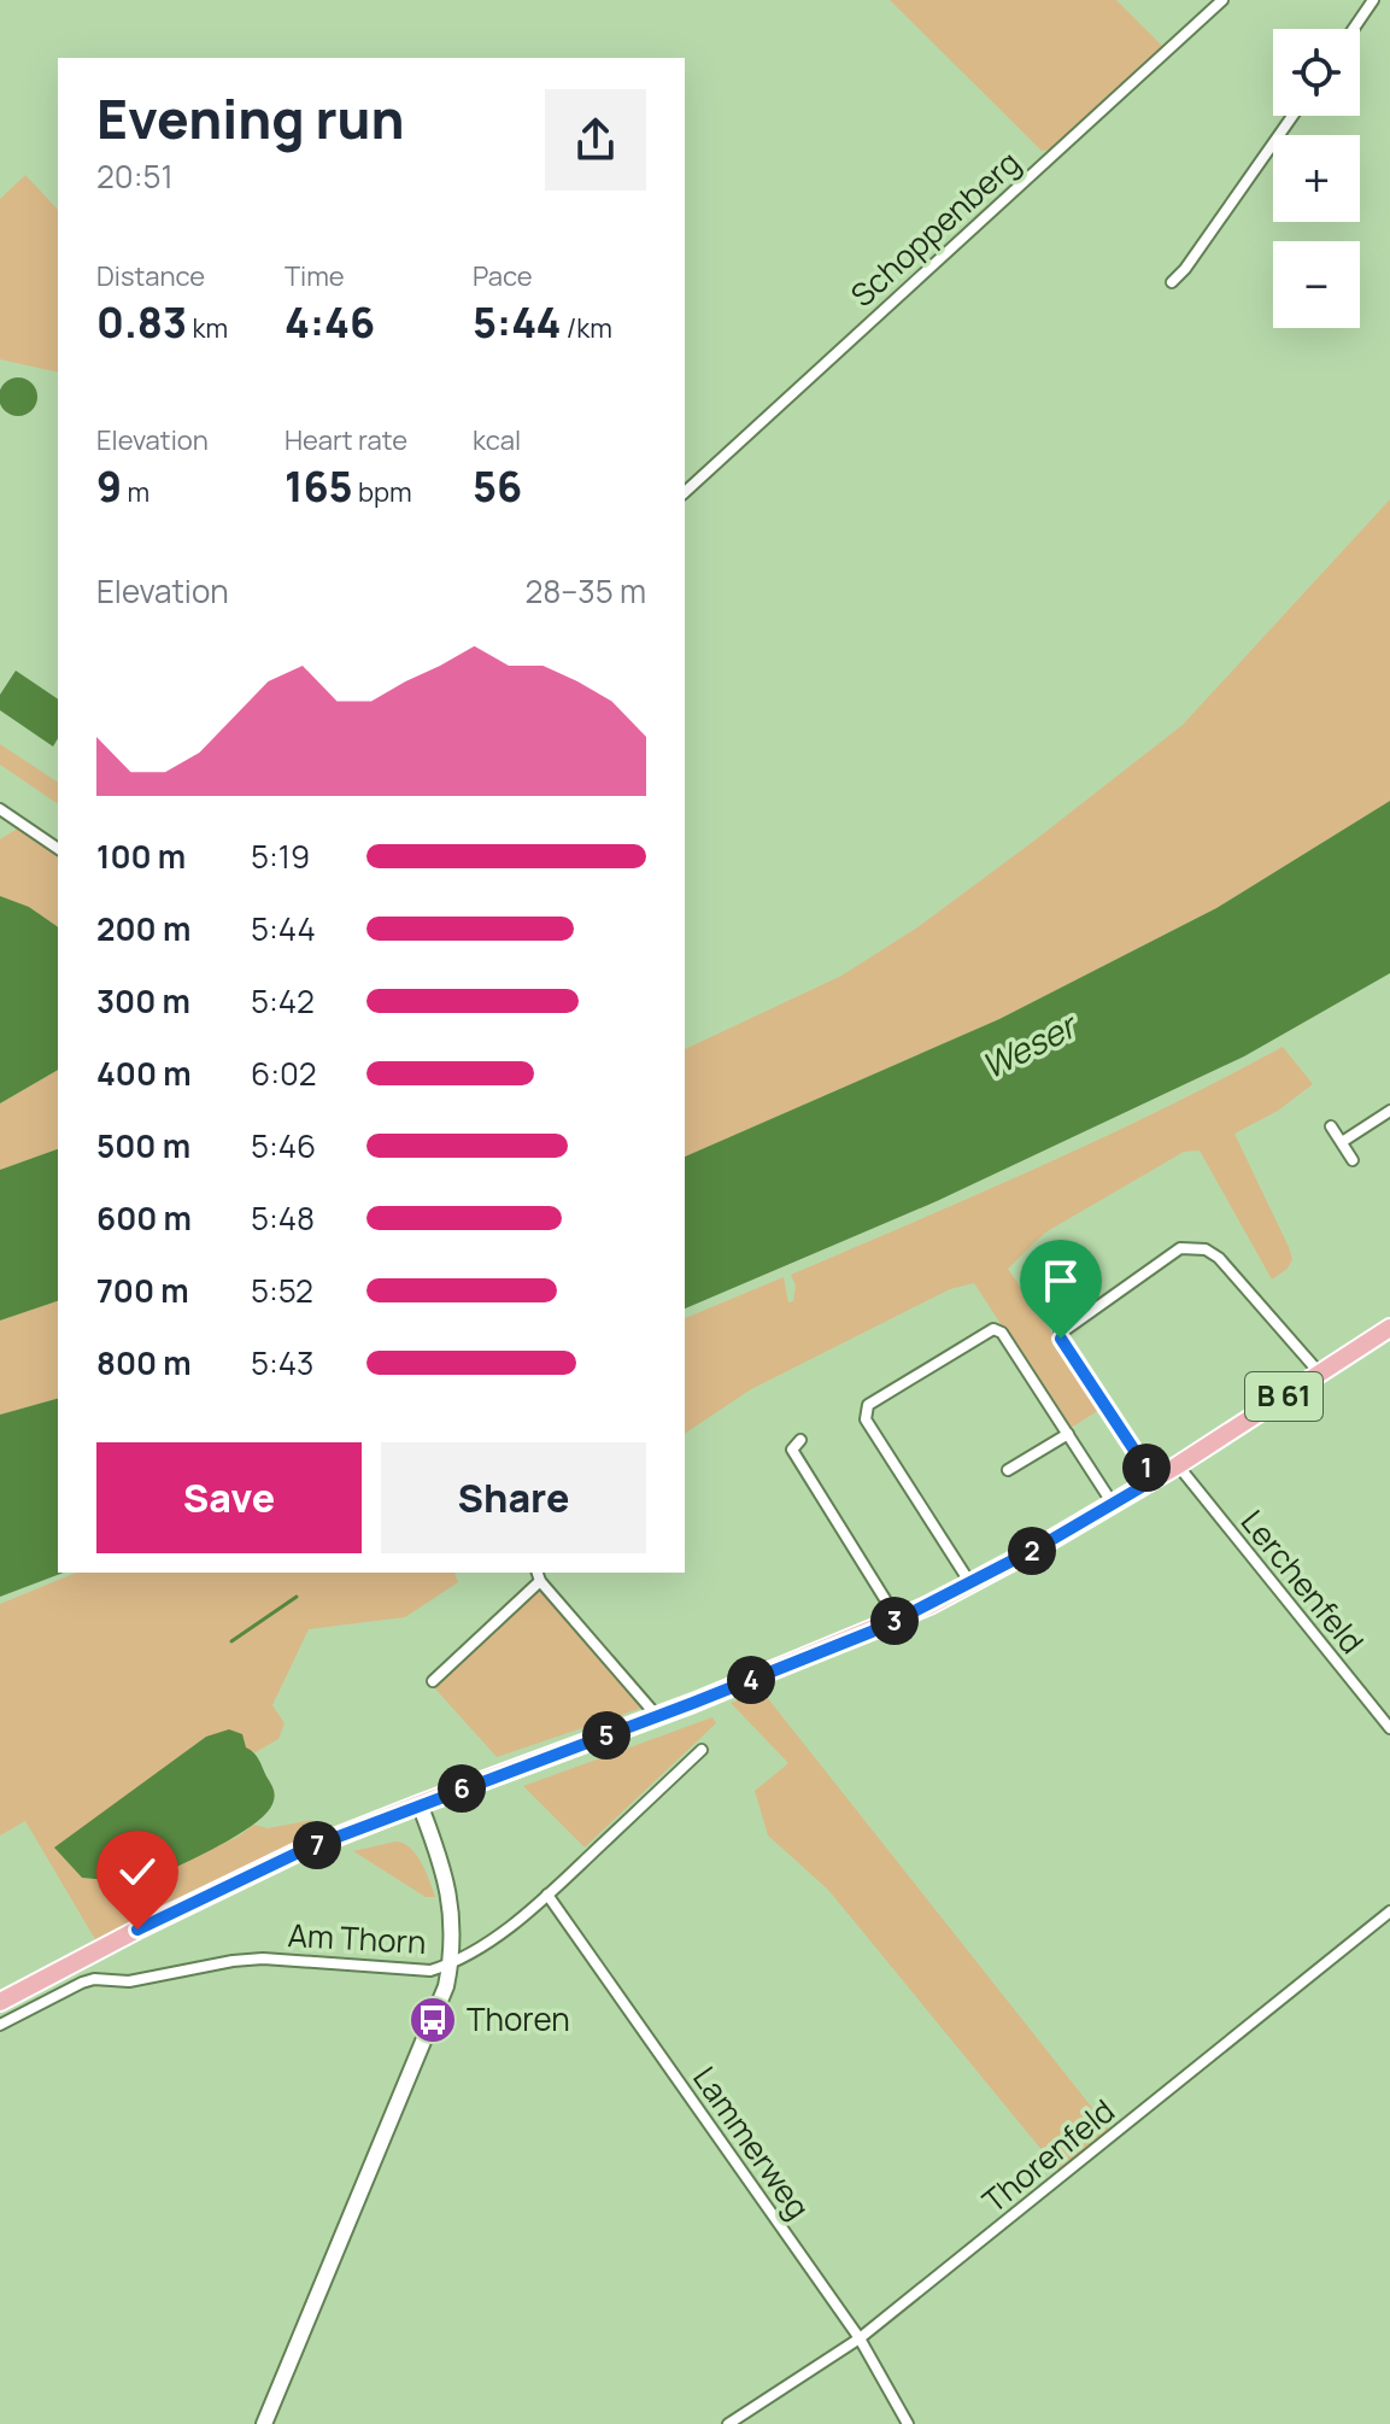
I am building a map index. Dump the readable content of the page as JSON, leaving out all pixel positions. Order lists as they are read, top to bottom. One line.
{"streets":{"main road":["B 61"],"street":["Schoppenberg","Lerchenfeld","Am Thorn","Lammerweg","Thorenfeld"]},"crossings":[["B 61","Lerchenfeld"],["Am Thorn","Lammerweg"],["Lammerweg","Thorenfeld"]],"water":["Weser"],"places":{"bus stop":["Thoren"]},"page":{"map_buttons":["+","−"],"heading":["Evening run","20:51"],"stats":[["Distance","0.83 km"],["Time","4:46"],["Pace","5:44 /km"],["Elevation","9 m"],["Heart rate","165 bpm"],["kcal","56"]],"chart":["Elevation","28–35 m"],"list":[{"name":"100 m","note":"5:19"},{"name":"200 m","note":"5:44"},{"name":"300 m","note":"5:42"},{"name":"400 m","note":"6:02"},{"name":"500 m","note":"5:46"},{"name":"600 m","note":"5:48"},{"name":"700 m","note":"5:52"},{"name":"800 m","note":"5:43"}],"buttons":["Save","Share"],"pins":["1","2","3","4","5","6","7"]}}
